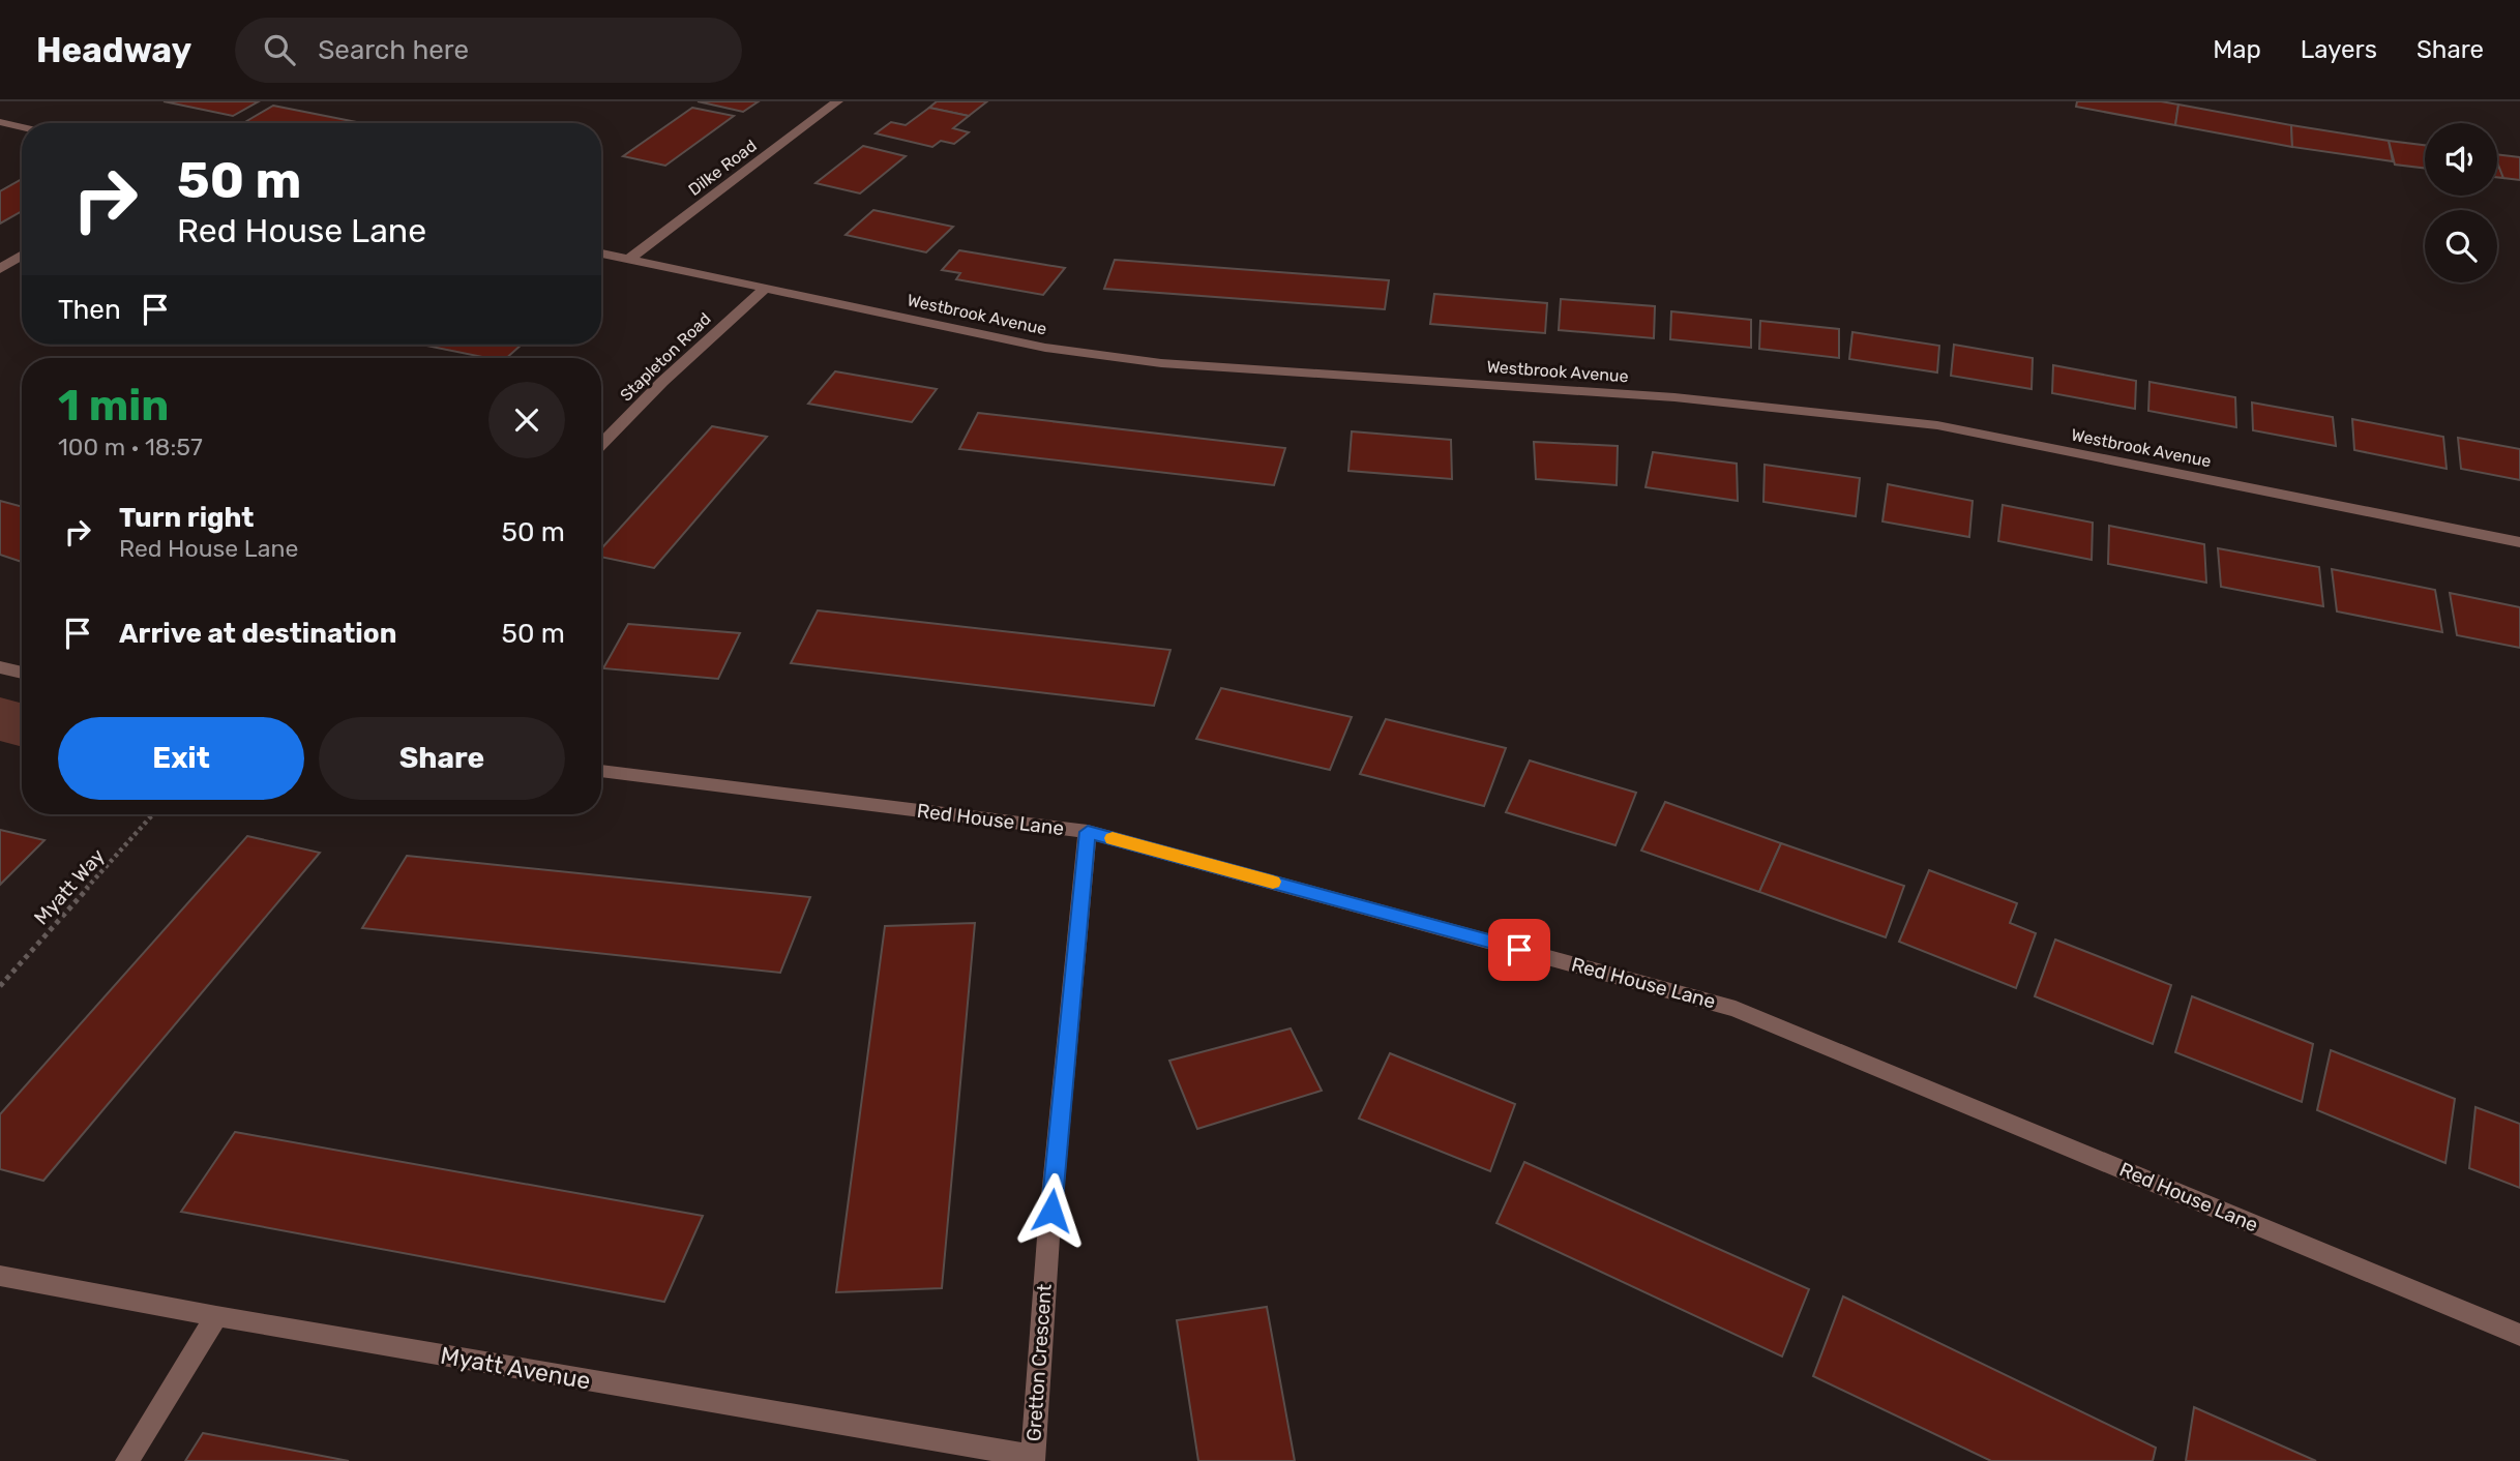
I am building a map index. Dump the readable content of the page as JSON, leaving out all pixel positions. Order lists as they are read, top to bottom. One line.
{"streets":{"street":["Dilke Road","Westbrook Avenue","Stapleton Road","Red House Lane","Gretton Crescent","Myatt Avenue"],"path":["Myatt Way"]},"crossings":[["Dilke Road","Westbrook Avenue"],["Westbrook Avenue","Stapleton Road"],["Red House Lane","Gretton Crescent"],["Gretton Crescent","Myatt Avenue"]],"page":{"header":"Headway","search":"Search here","nav":["Map","Layers","Share"],"turn":["50 m","Red House Lane"],"then":"Then","heading":["1 min","100 m · 18:57"],"list":[{"name":"Turn right","note":"Red House Lane","value":"50 m"},{"name":"Arrive at destination","value":"50 m"}],"buttons":["Exit","Share"]}}
